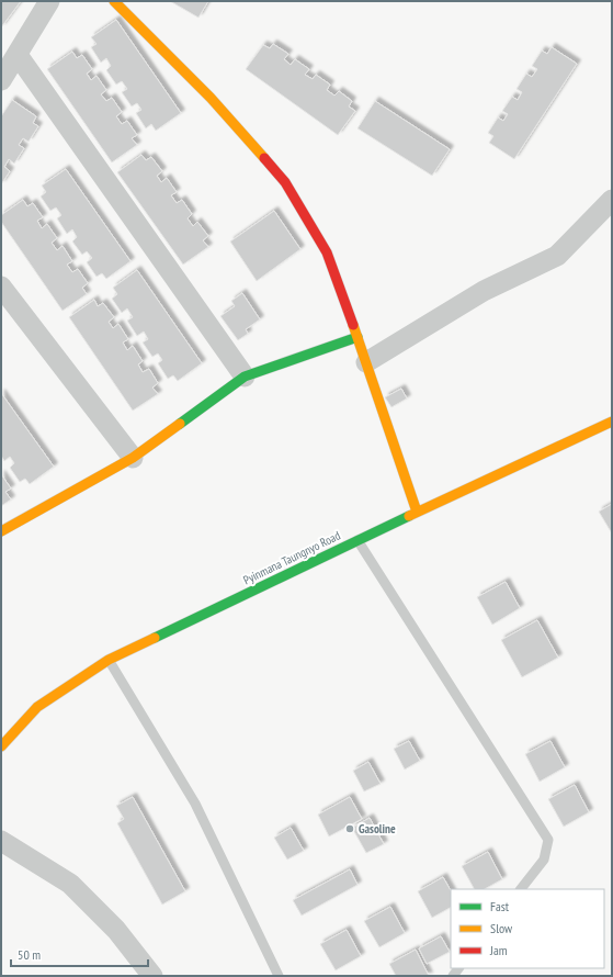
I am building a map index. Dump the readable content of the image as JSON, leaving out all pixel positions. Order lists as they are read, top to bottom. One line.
{"streets":{"street":["Pyinmana Taungnyo Road"]},"places":["Gasoline"],"legend":["Fast","Slow","Jam"],"scale_bar":"50 m"}
